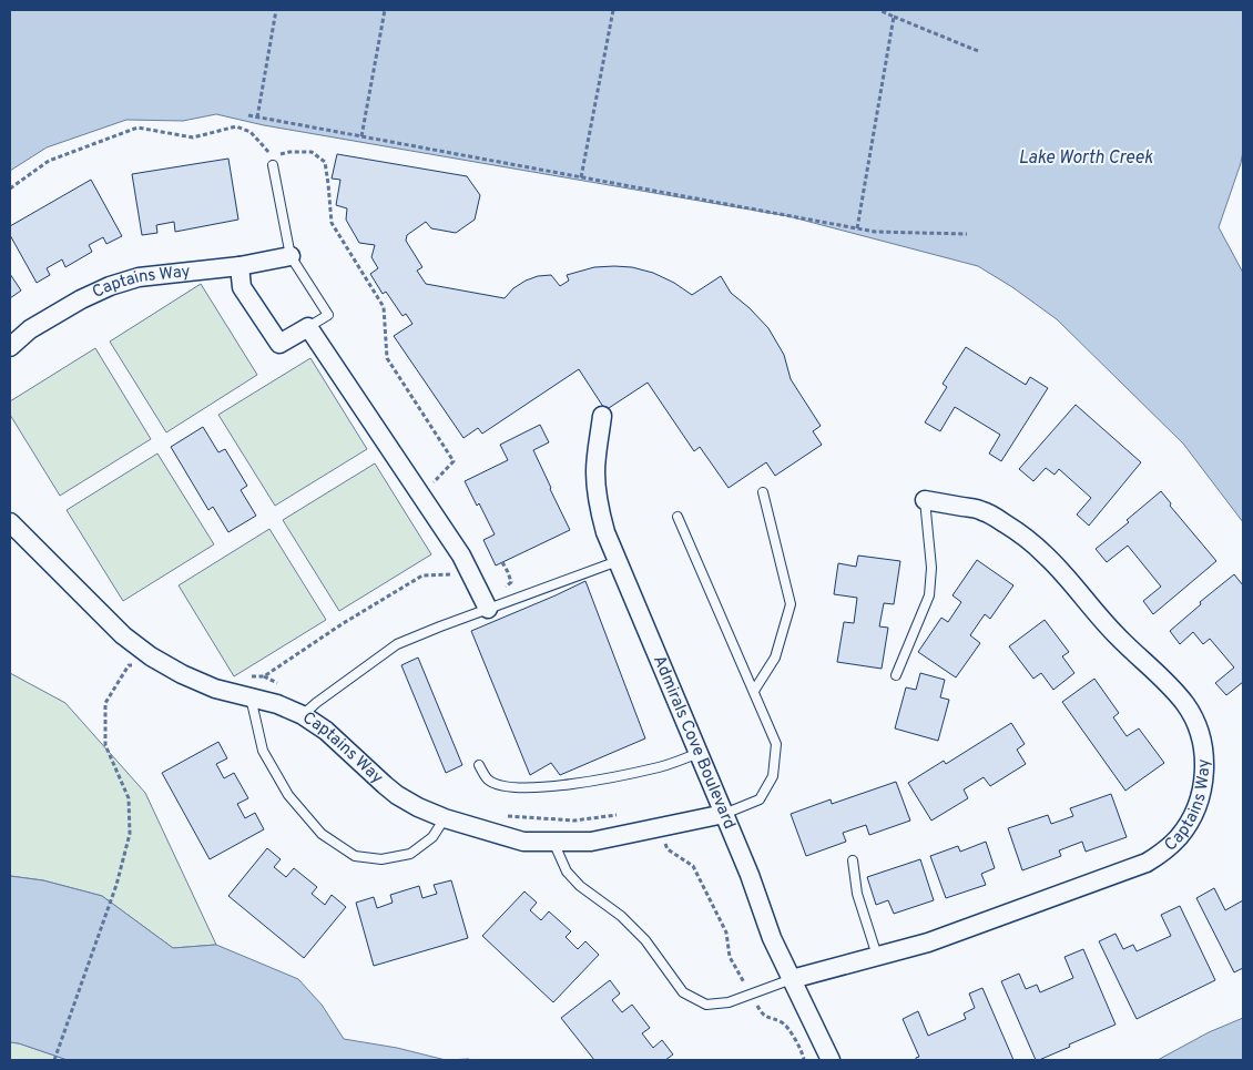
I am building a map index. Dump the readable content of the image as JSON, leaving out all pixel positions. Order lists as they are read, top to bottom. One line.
{"streets":{"street":["Captains Way","Admirals Cove Boulevard"]},"crossings":[["Captains Way","Admirals Cove Boulevard"]],"water":["Lake Worth Creek"]}
